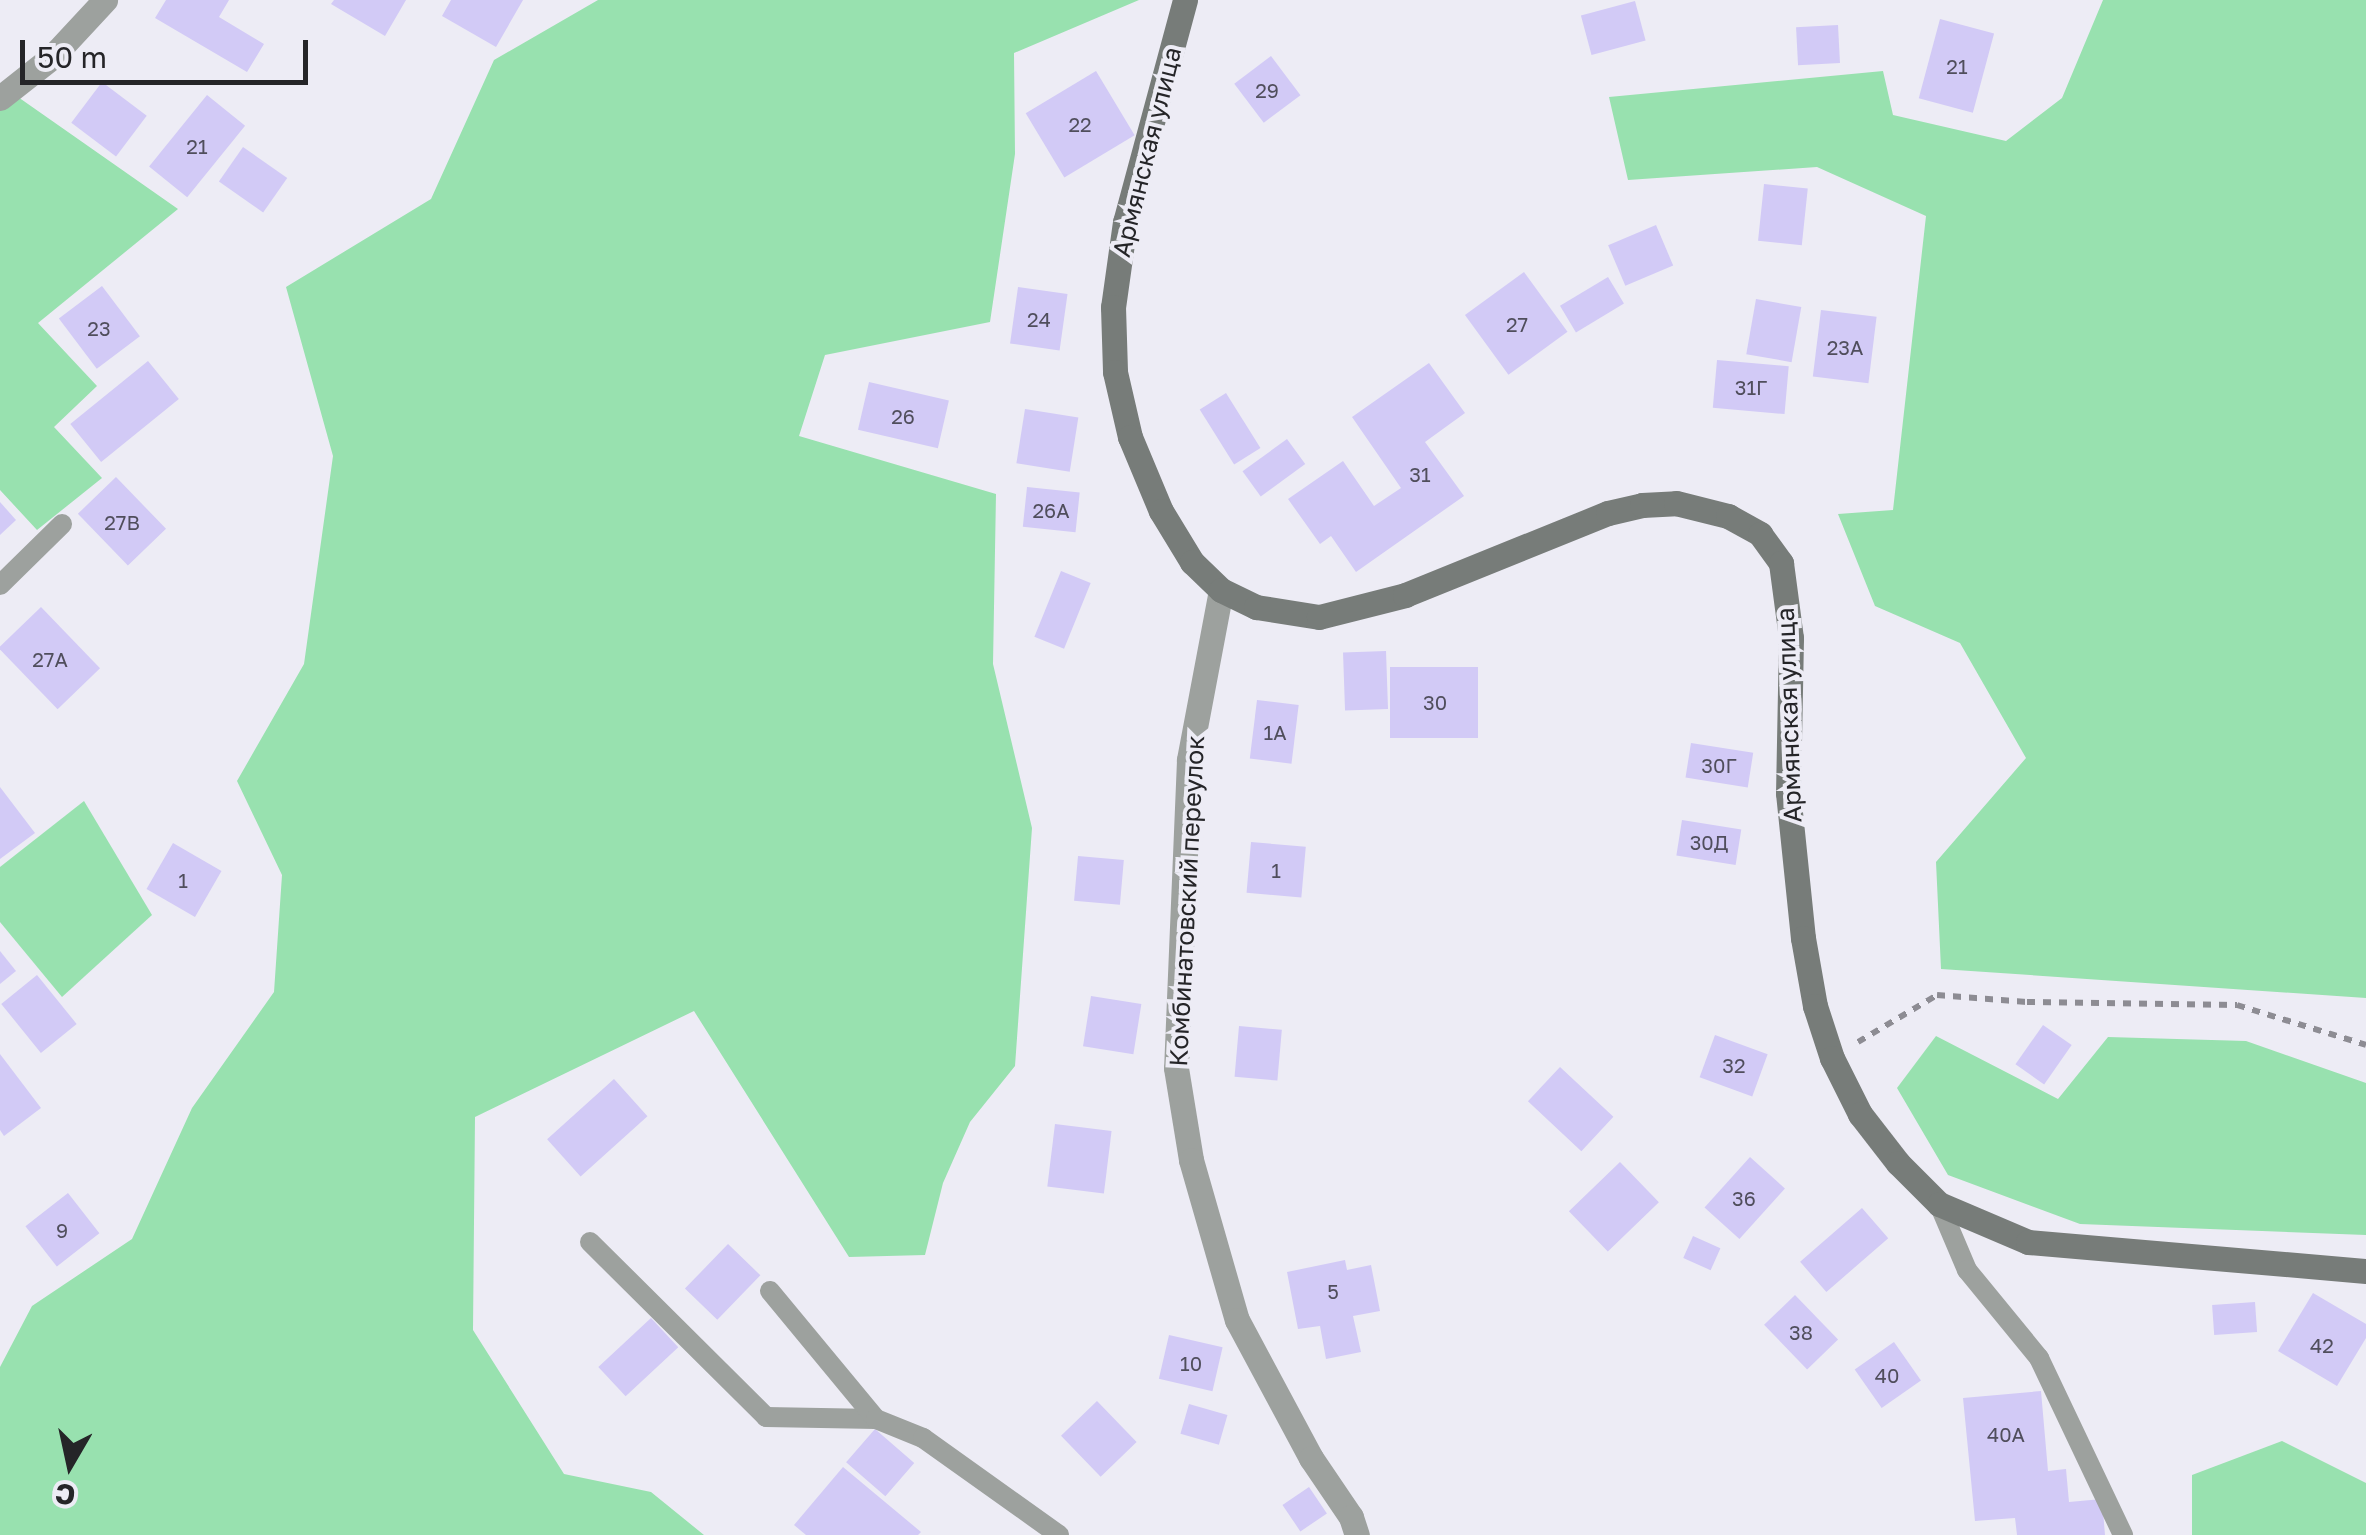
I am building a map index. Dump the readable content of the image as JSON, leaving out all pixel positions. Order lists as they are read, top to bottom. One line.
{"streets":{"street":["Армянская улица","Комбинатовский переулок"]},"crossings":[["Армянская улица","Комбинатовский переулок"]],"house_numbers":["21","29","22","21","24","27","23","23А","31Г","26","31","26А","27В","27А","30","1А","30Г","30Д","1","1","32","36","9","5","38","42","10","40","40А"],"scale_bar":"50 m","north":"bottom"}
